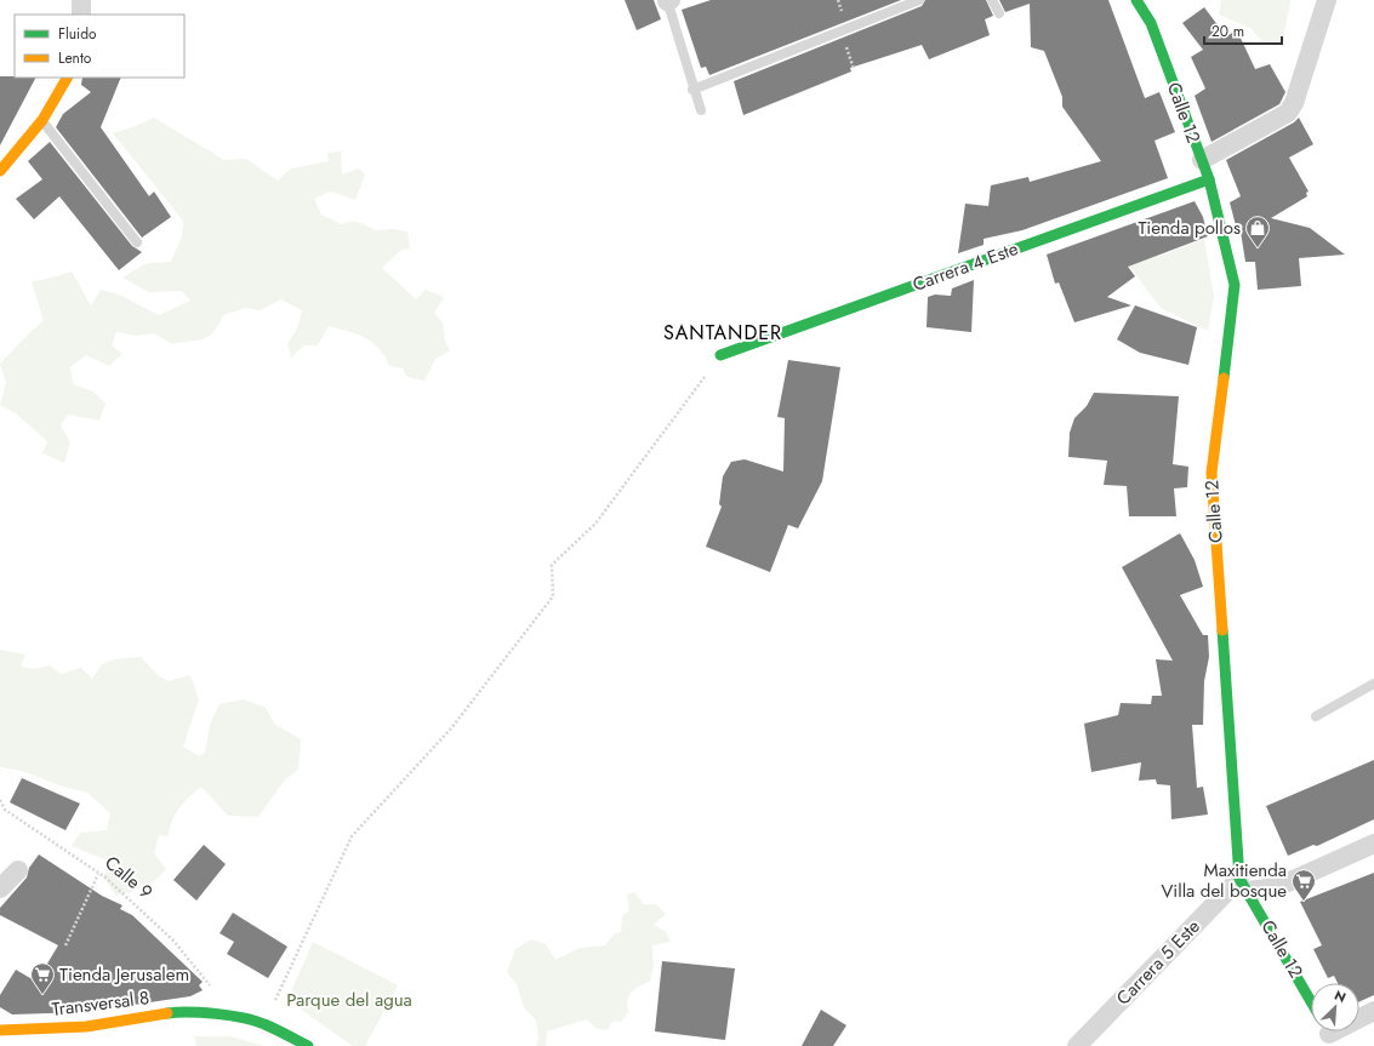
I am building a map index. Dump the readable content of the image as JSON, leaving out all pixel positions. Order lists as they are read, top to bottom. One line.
{"streets":{"street":["Calle 12","Carrera 4 Este","Carrera 5 Este","Transversal 8"],"path":["Calle 9"]},"crossings":[["Calle 12","Carrera 4 Este"],["Calle 12","Carrera 5 Este"]],"districts":["SANTANDER"],"parks":["Parque del agua"],"places":{"shop":["Tienda pollos"],"supermarket":["Maxitienda Villa del bosque","Tienda Jerusalem"]},"legend":["Fluido","Lento"],"scale_bar":"20 m","north":"top right"}
